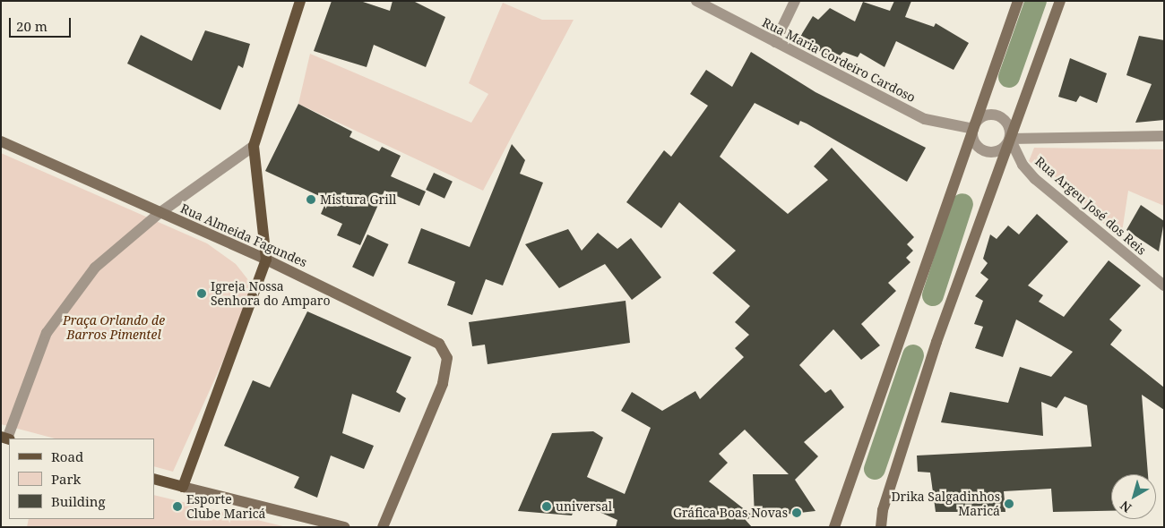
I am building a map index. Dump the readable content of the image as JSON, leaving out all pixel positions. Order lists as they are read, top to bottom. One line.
{"streets":{"street":["Rua Maria Cordeiro Cardoso","Rua Argeu José dos Reis","Rua Almeida Fagundes"]},"crossings":[["Rua Maria Cordeiro Cardoso","Rua Argeu José dos Reis"]],"parks":["Praça Orlando de Barros Pimentel"],"places":["Mistura Grill","Igreja Nossa Senhora do Amparo","Drika Salgadinhos Maricá","Esporte Clube Maricá","universal","Gráfica Boas Novas"],"legend":["Road","Park","Building"],"scale_bar":"20 m","north":"bottom left"}
